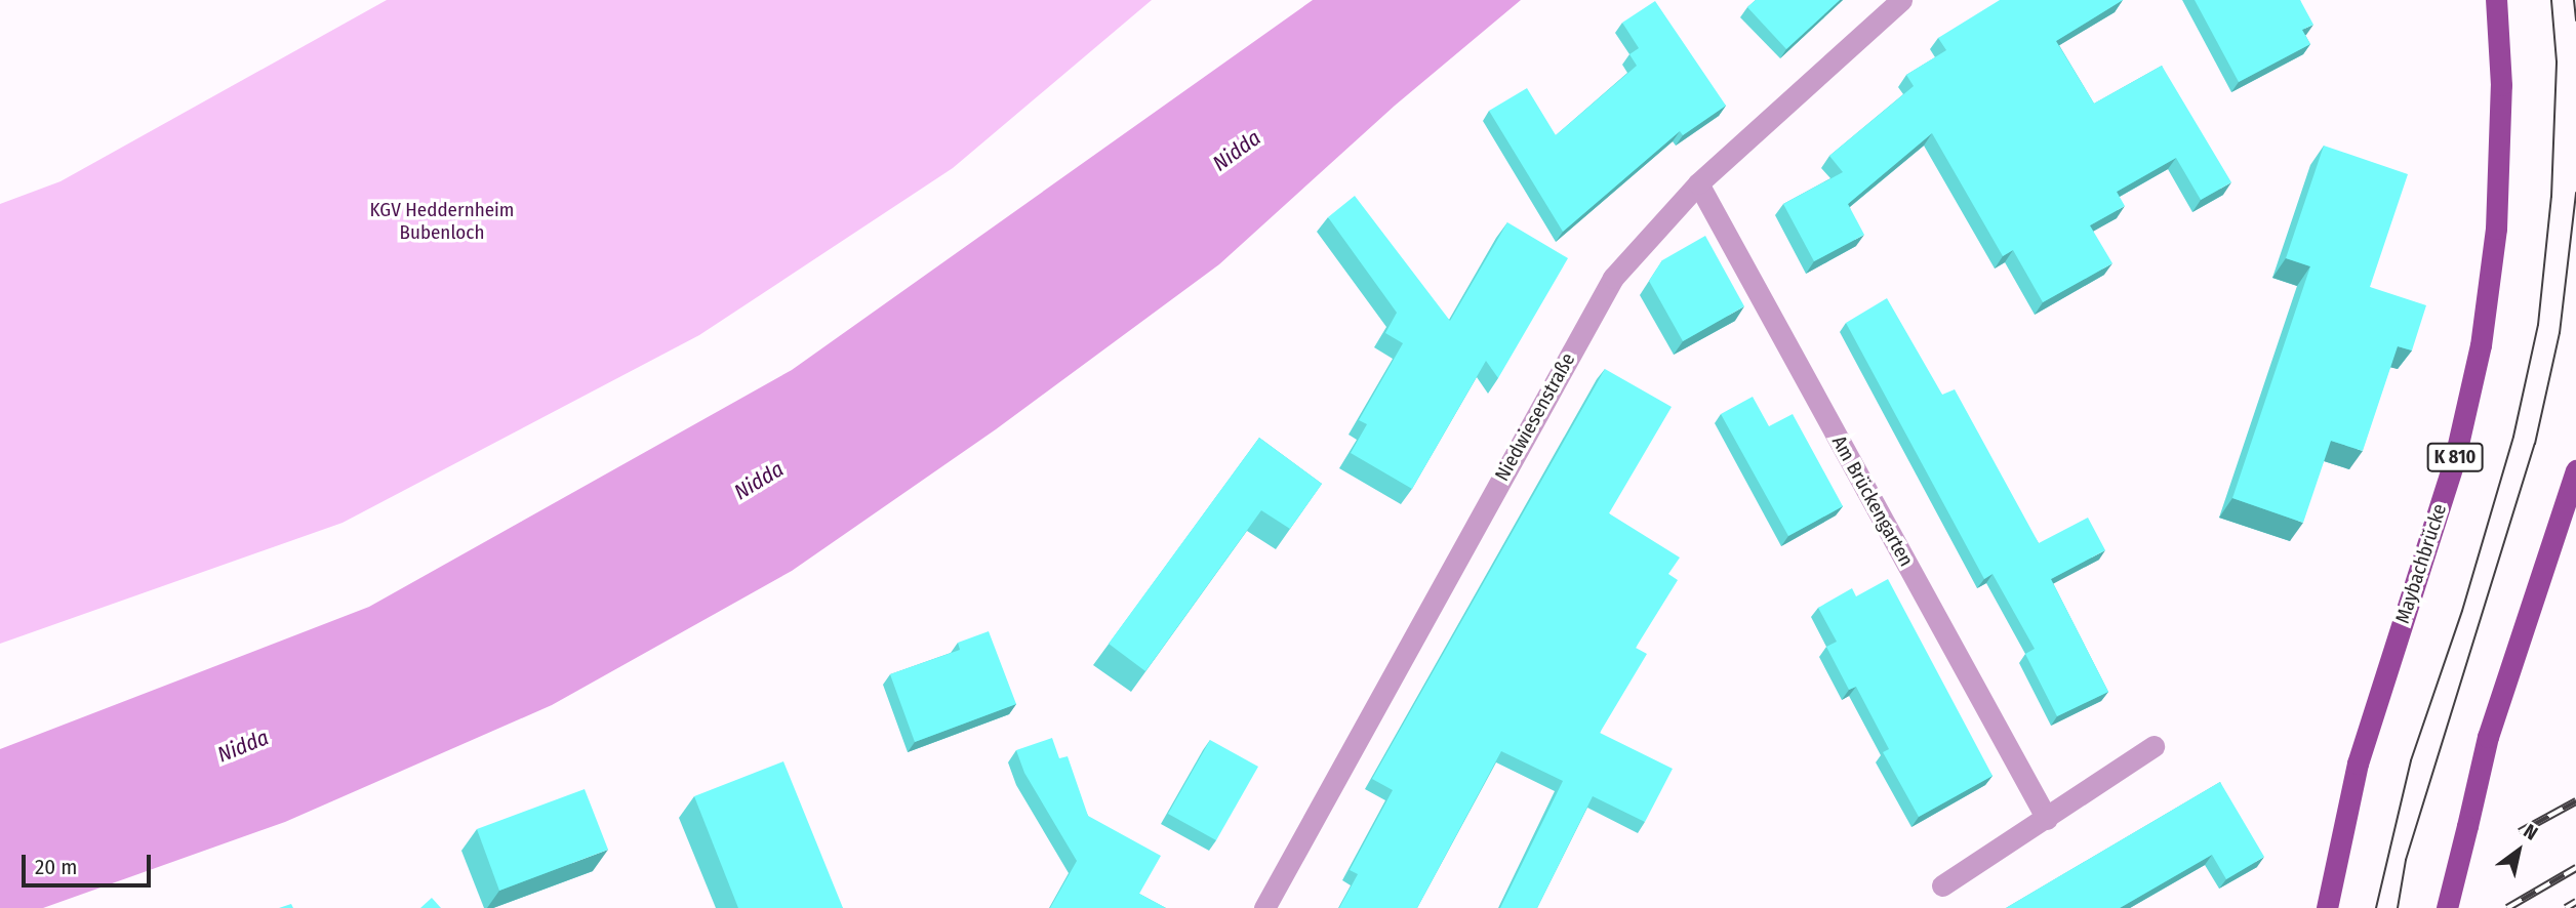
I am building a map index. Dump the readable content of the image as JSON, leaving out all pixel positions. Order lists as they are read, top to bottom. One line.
{"streets":{"main road":["K 810","Maybachbrücke"],"street":["Niedwiesenstraße","Am Brückengarten"]},"crossings":[["Niedwiesenstraße","Am Brückengarten"]],"water":["Nidda"],"parks":["KGV Heddernheim Bubenloch"],"scale_bar":"20 m","north":"top right"}
